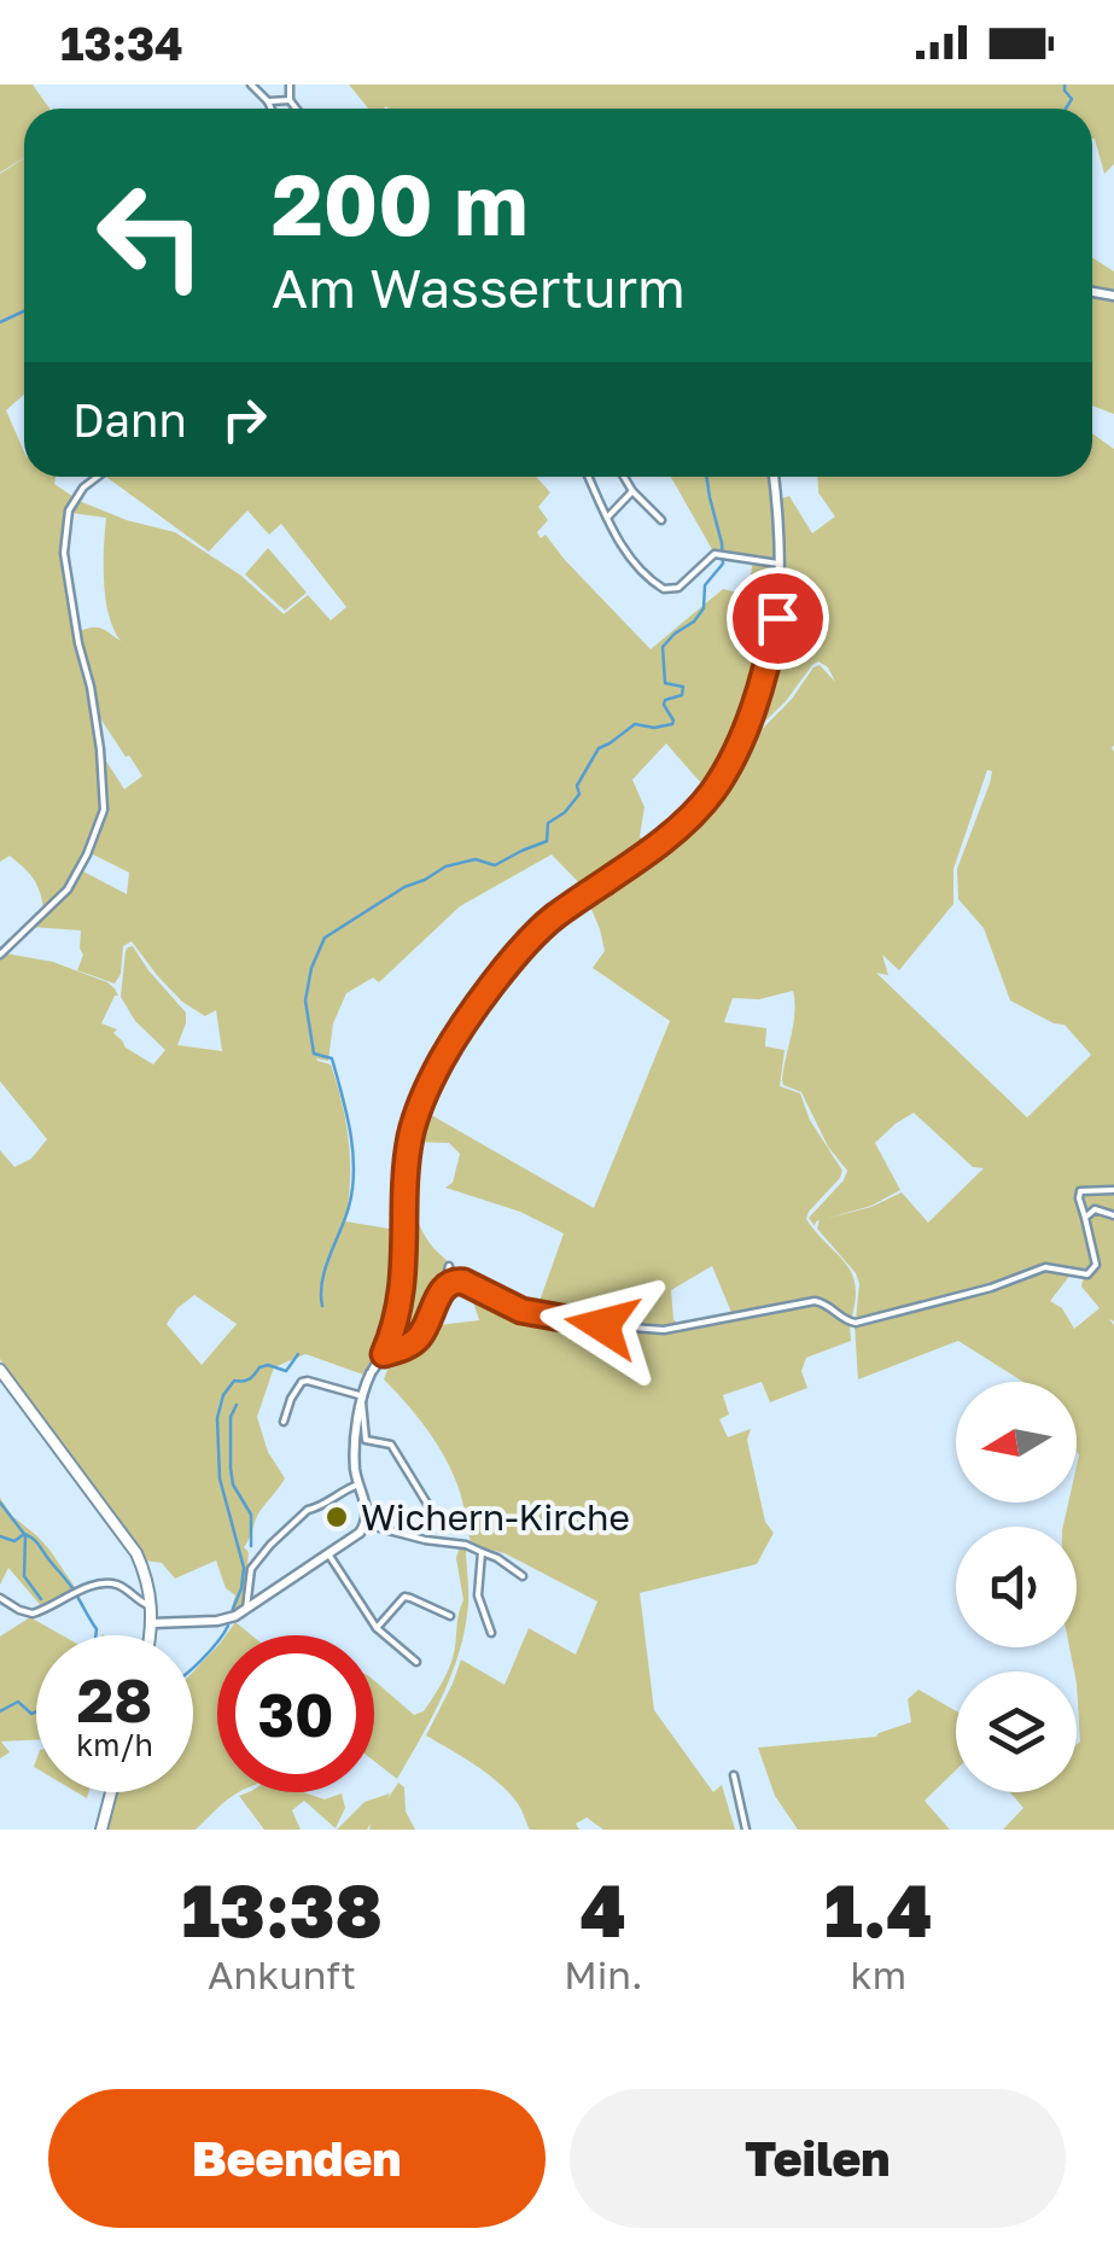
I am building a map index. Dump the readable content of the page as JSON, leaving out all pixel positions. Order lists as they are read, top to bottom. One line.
{"places":["Wichern-Kirche"],"north":"left","page":{"status":"13:34","turn":["200 m","Am Wasserturm"],"then":"Dann","speed":"28 km/h","limit":"30","eta":["13:38","Ankunft","4","Min.","1.4","km"],"buttons":["Beenden","Teilen"]}}
